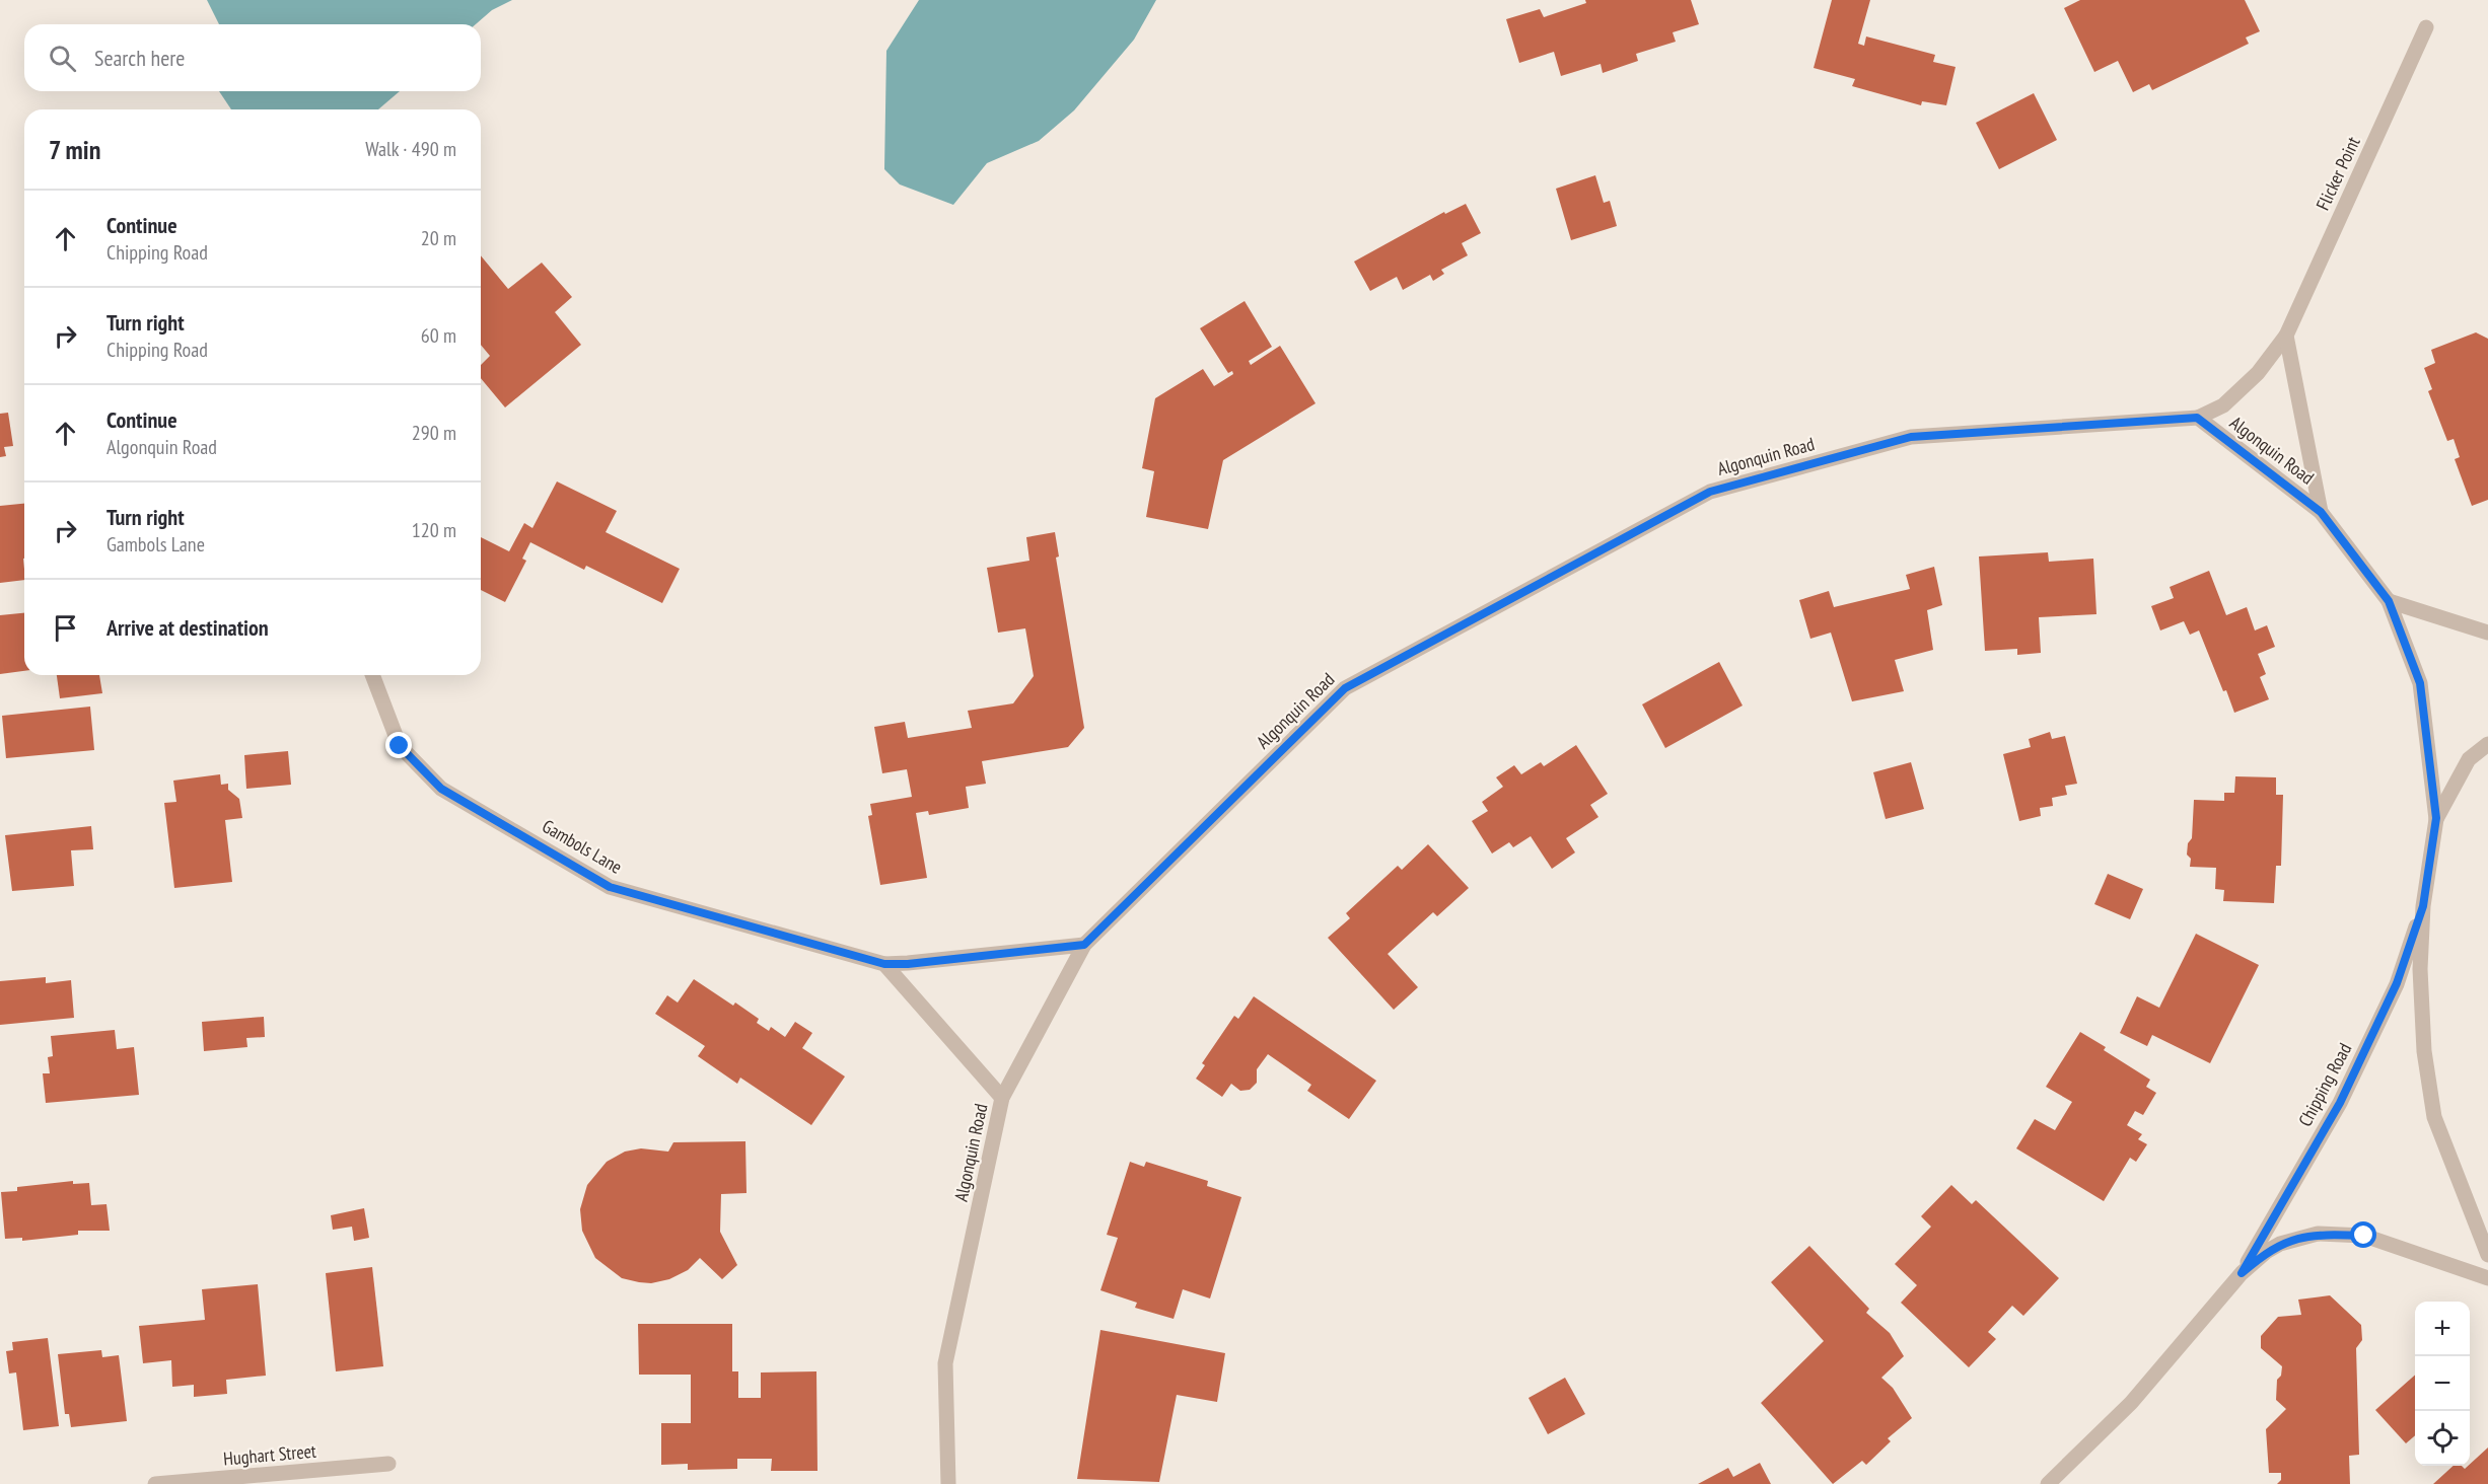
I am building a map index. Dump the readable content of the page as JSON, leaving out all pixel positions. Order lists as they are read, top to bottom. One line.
{"streets":{"street":["Flicker Point","Algonquin Road","Gambols Lane","Chipping Road","Hughart Street"]},"crossings":[["Flicker Point","Algonquin Road"],["Algonquin Road","Gambols Lane"],["Algonquin Road","Chipping Road"]],"page":{"search":"Search here","heading":["7 min","Walk · 490 m"],"list":[["Continue","Chipping Road","20 m"],["Turn right","Chipping Road","60 m"],["Continue","Algonquin Road","290 m"],["Turn right","Gambols Lane","120 m"],"Arrive at destination"],"map_buttons":["+","−"]}}
